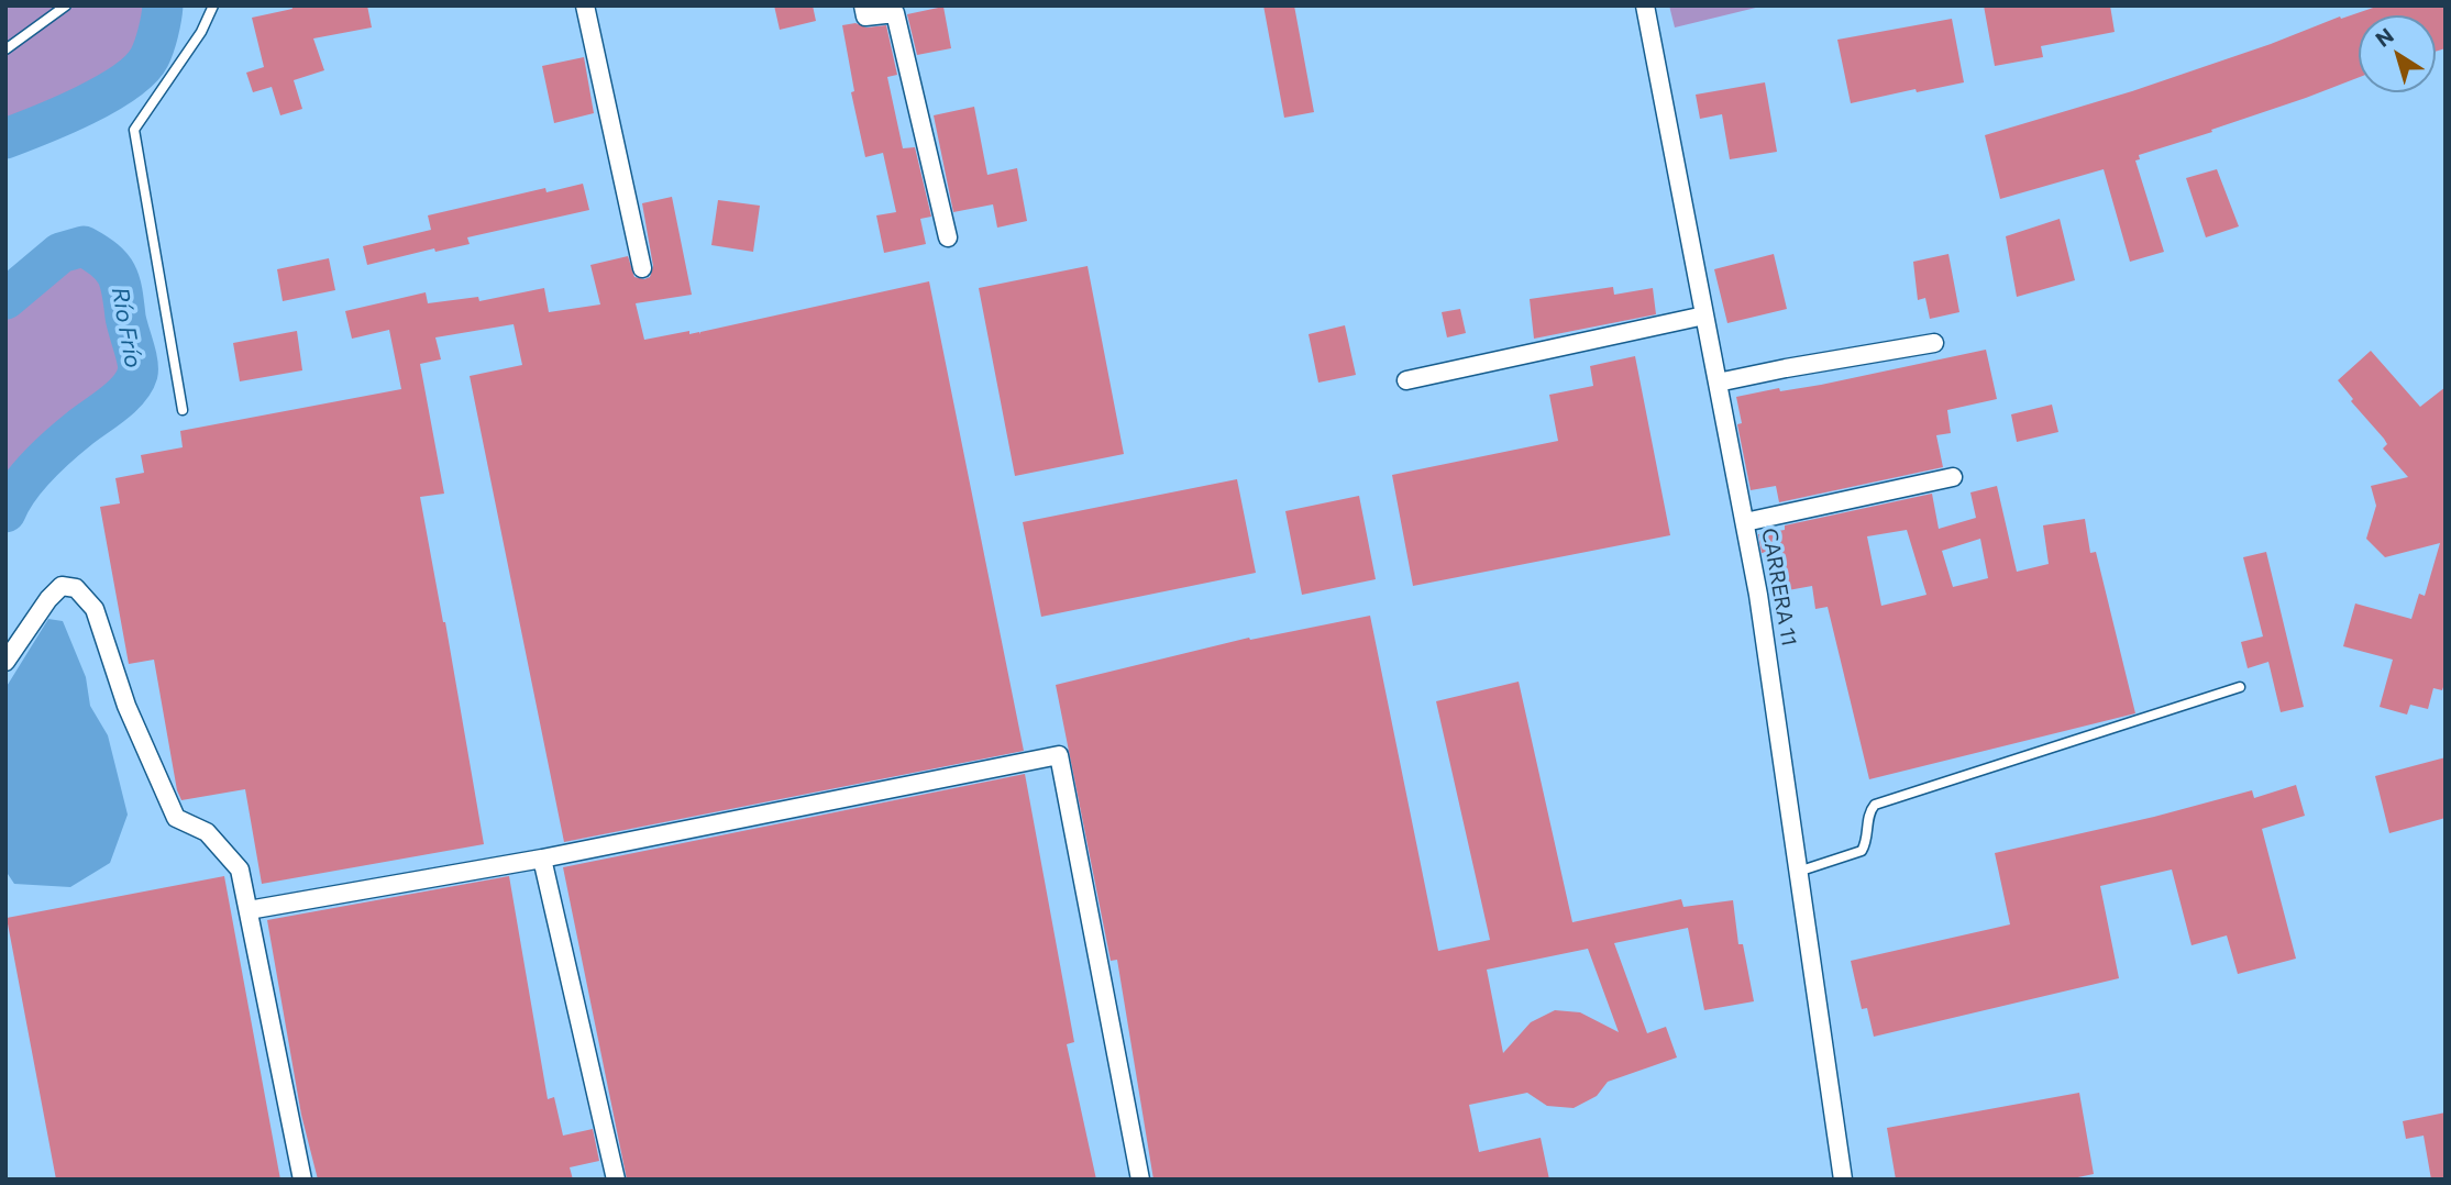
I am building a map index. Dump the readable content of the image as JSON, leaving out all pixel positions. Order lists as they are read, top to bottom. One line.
{"streets":{"street":["CARRERA 11"]},"water":["Río Frío"],"north":"top left"}
